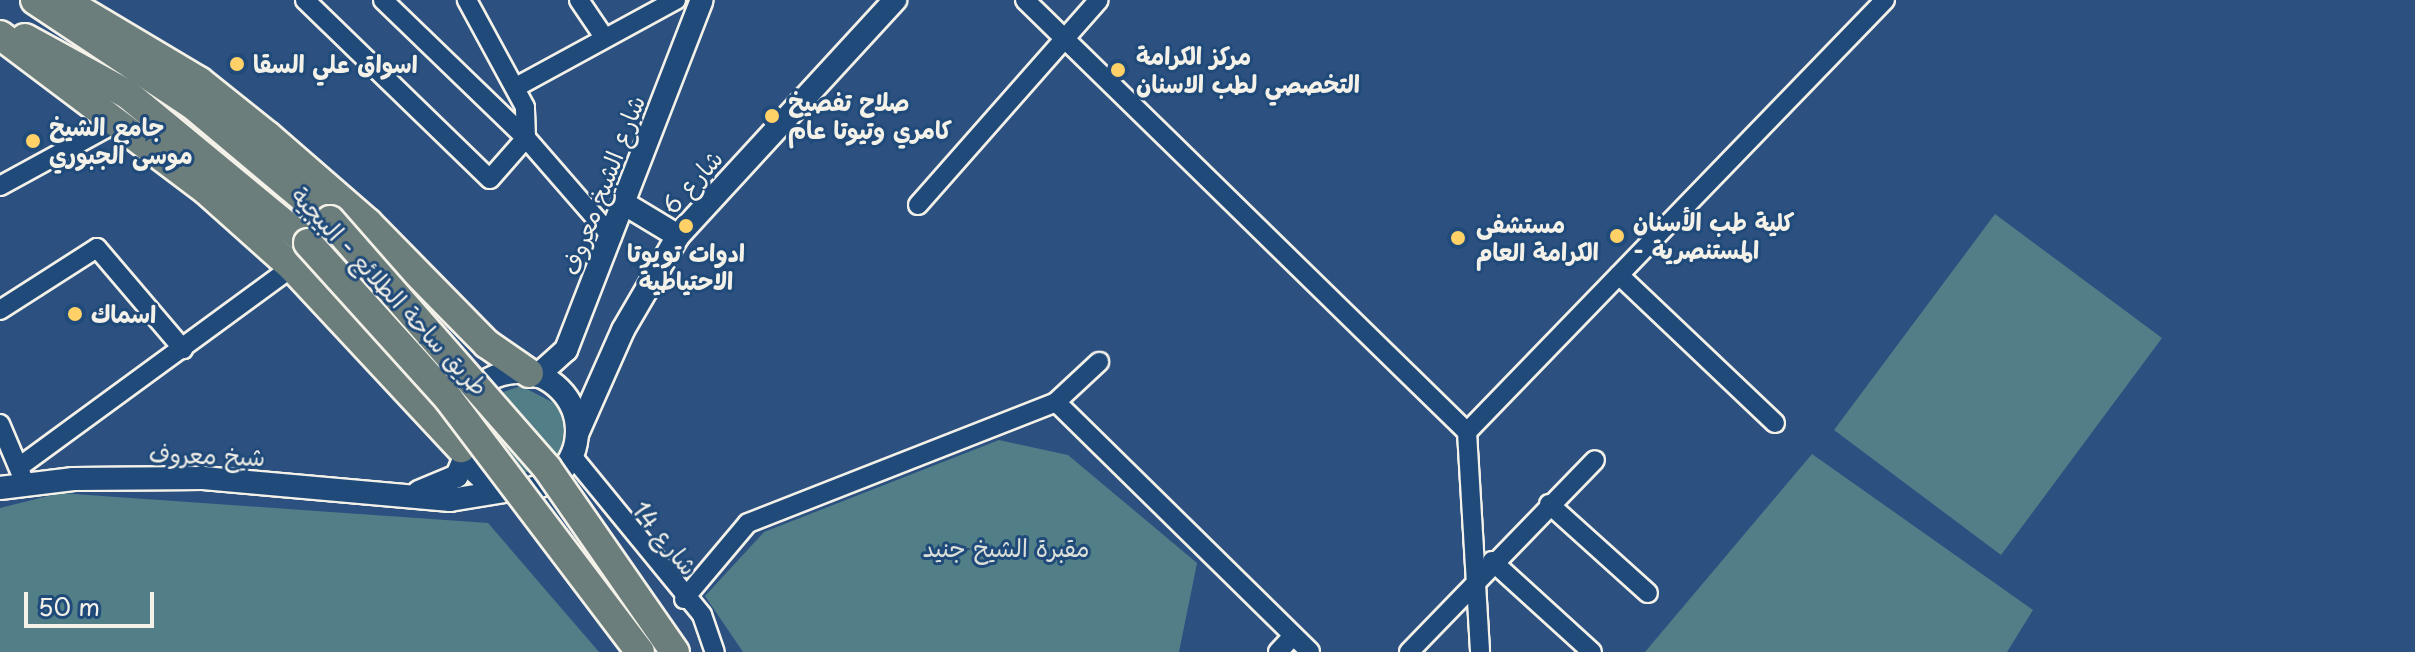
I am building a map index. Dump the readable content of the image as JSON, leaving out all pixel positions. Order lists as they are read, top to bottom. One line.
{"streets":{"main road":["طريق ساحة الطلائع - البيجية"],"street":["شارع 6","شارع الشيخ معروف","شیخ معروف","شارع 14"]},"crossings":[["شارع 6","شارع الشيخ معروف"],["شارع 6","شیخ معروف"],["شارع 6","شارع 14"],["شارع الشيخ معروف","شیخ معروف"],["شارع الشيخ معروف","شارع 14"],["شیخ معروف","شارع 14"]],"parks":["مقبرة الشيخ جنيد"],"places":["اسواق علي السقا","مركز الكرامة التخصصي لطب الاسنان","صلاح تفصيخ كامري وتيوتا عام","جامع الشيخ موسى الجبوري","ادوات تويوتا الاحتياطية","كلية طب الأسنان - المستنصرية","مستشفى الكرامة العام","اسماك"],"scale_bar":"50 m"}
